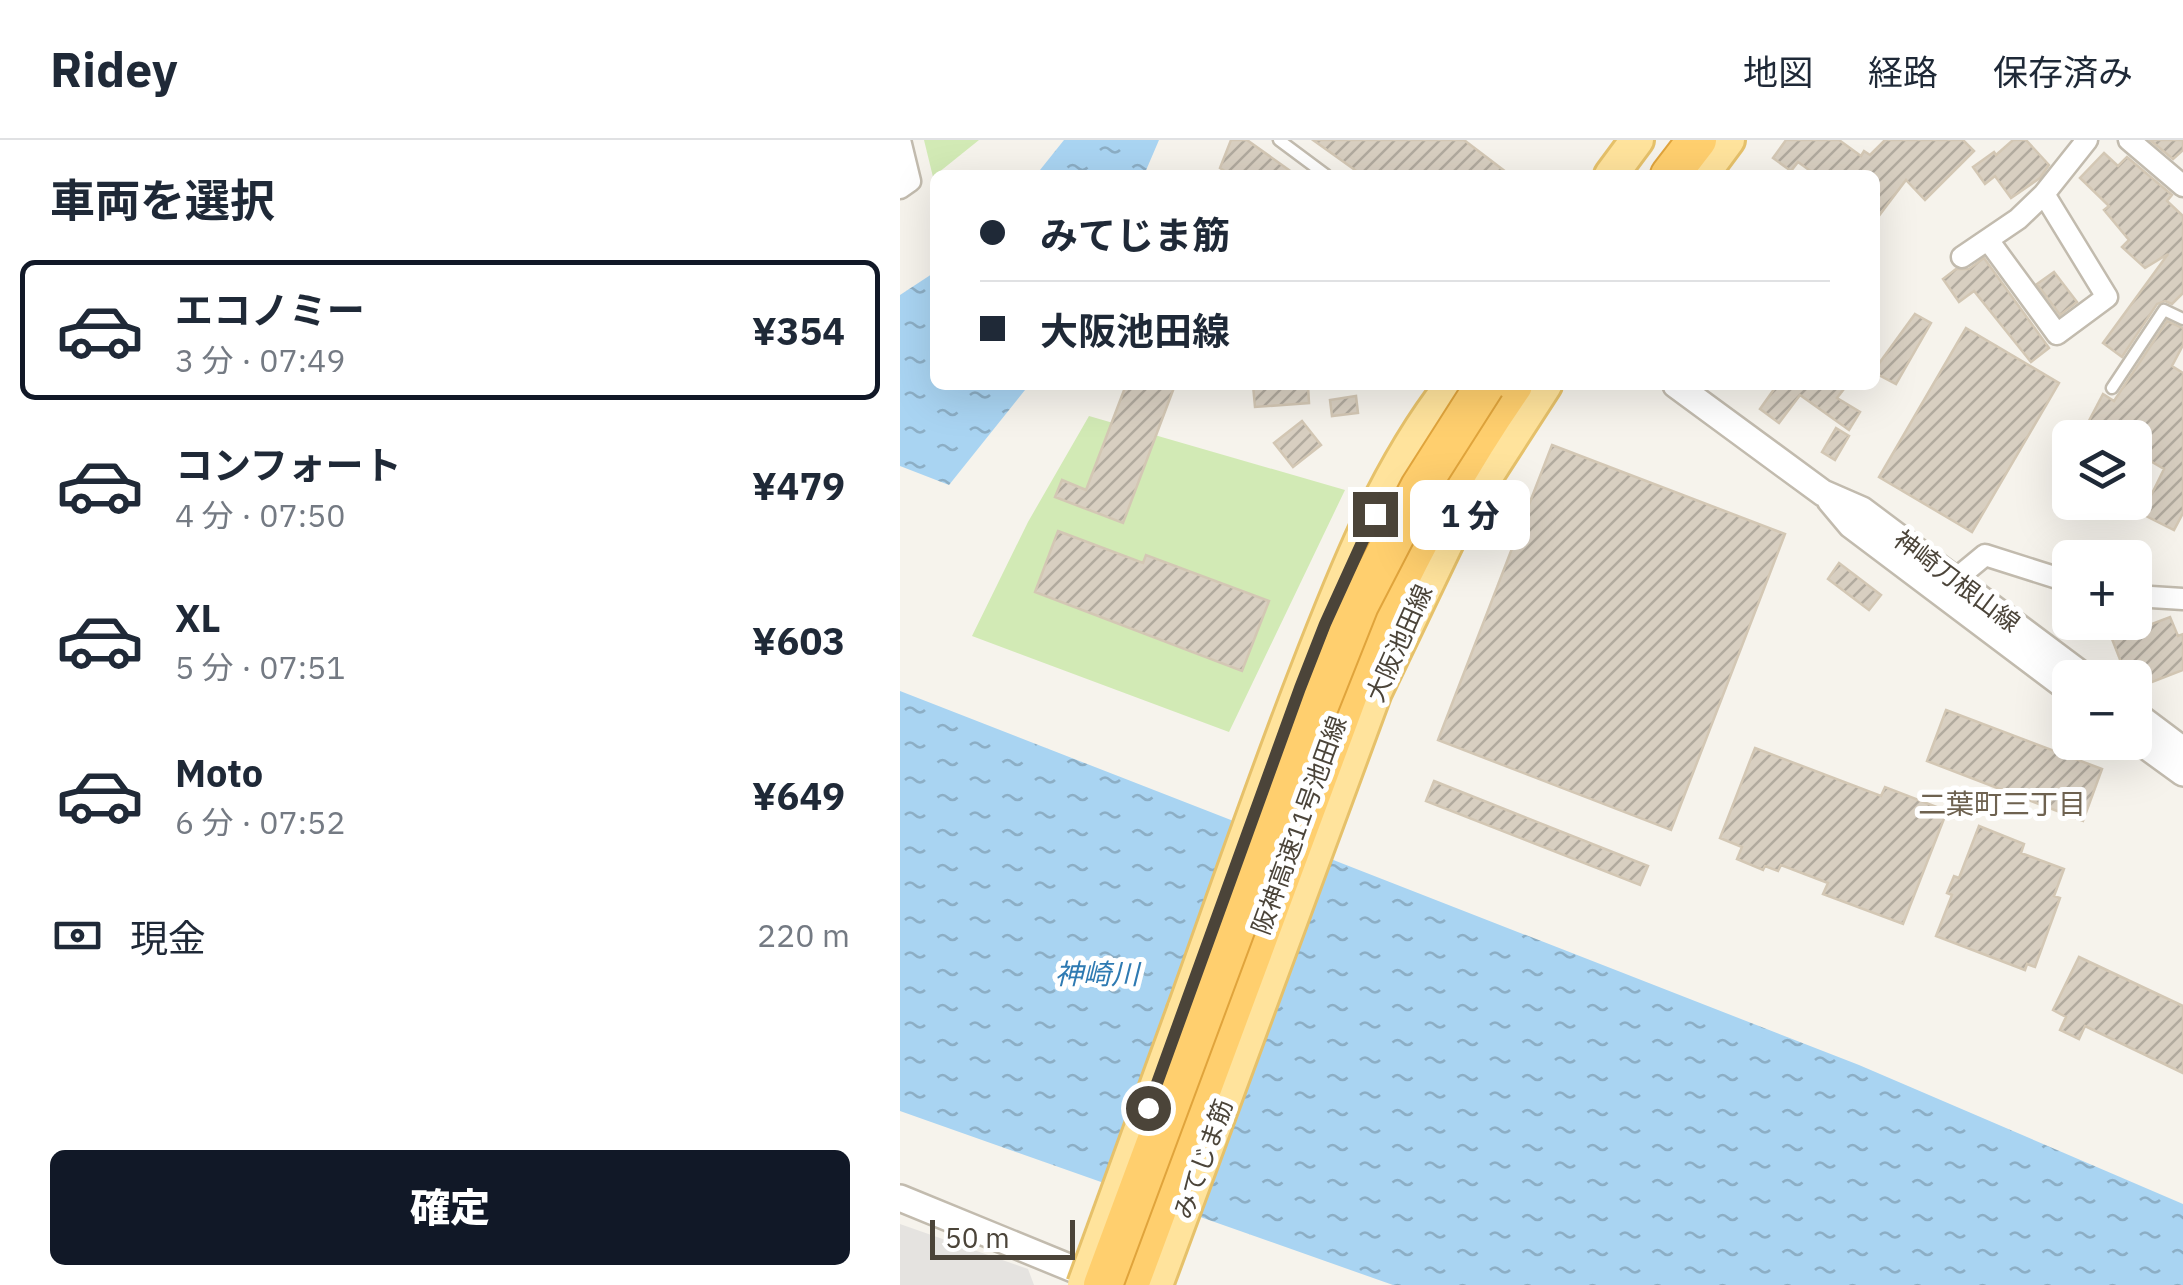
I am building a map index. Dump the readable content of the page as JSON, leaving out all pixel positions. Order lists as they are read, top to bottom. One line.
{"streets":{"highway":["阪神高速11号池田線"],"main road":["大阪池田線","みてじま筋"],"street":["神崎刀根山線"]},"crossings":[["大阪池田線","みてじま筋"]],"districts":["二葉町三丁目"],"water":["神崎川"],"scale_bar":"50 m","page":{"header":"Ridey","nav":["地図","経路","保存済み"],"heading":"車両を選択","banner":["みてじま筋","大阪池田線"],"list":[{"name":"エコノミー","note":"3 分 · 07:49","value":"¥354"},{"name":"コンフォート","note":"4 分 · 07:50","value":"¥479"},{"name":"XL","note":"5 分 · 07:51","value":"¥603"},{"name":"Moto","note":"6 分 · 07:52","value":"¥649"}],"map_buttons":["+","−"],"bubble":"1 分","pay":["現金","220 m"],"buttons":"確定","scale":"50 m"}}
